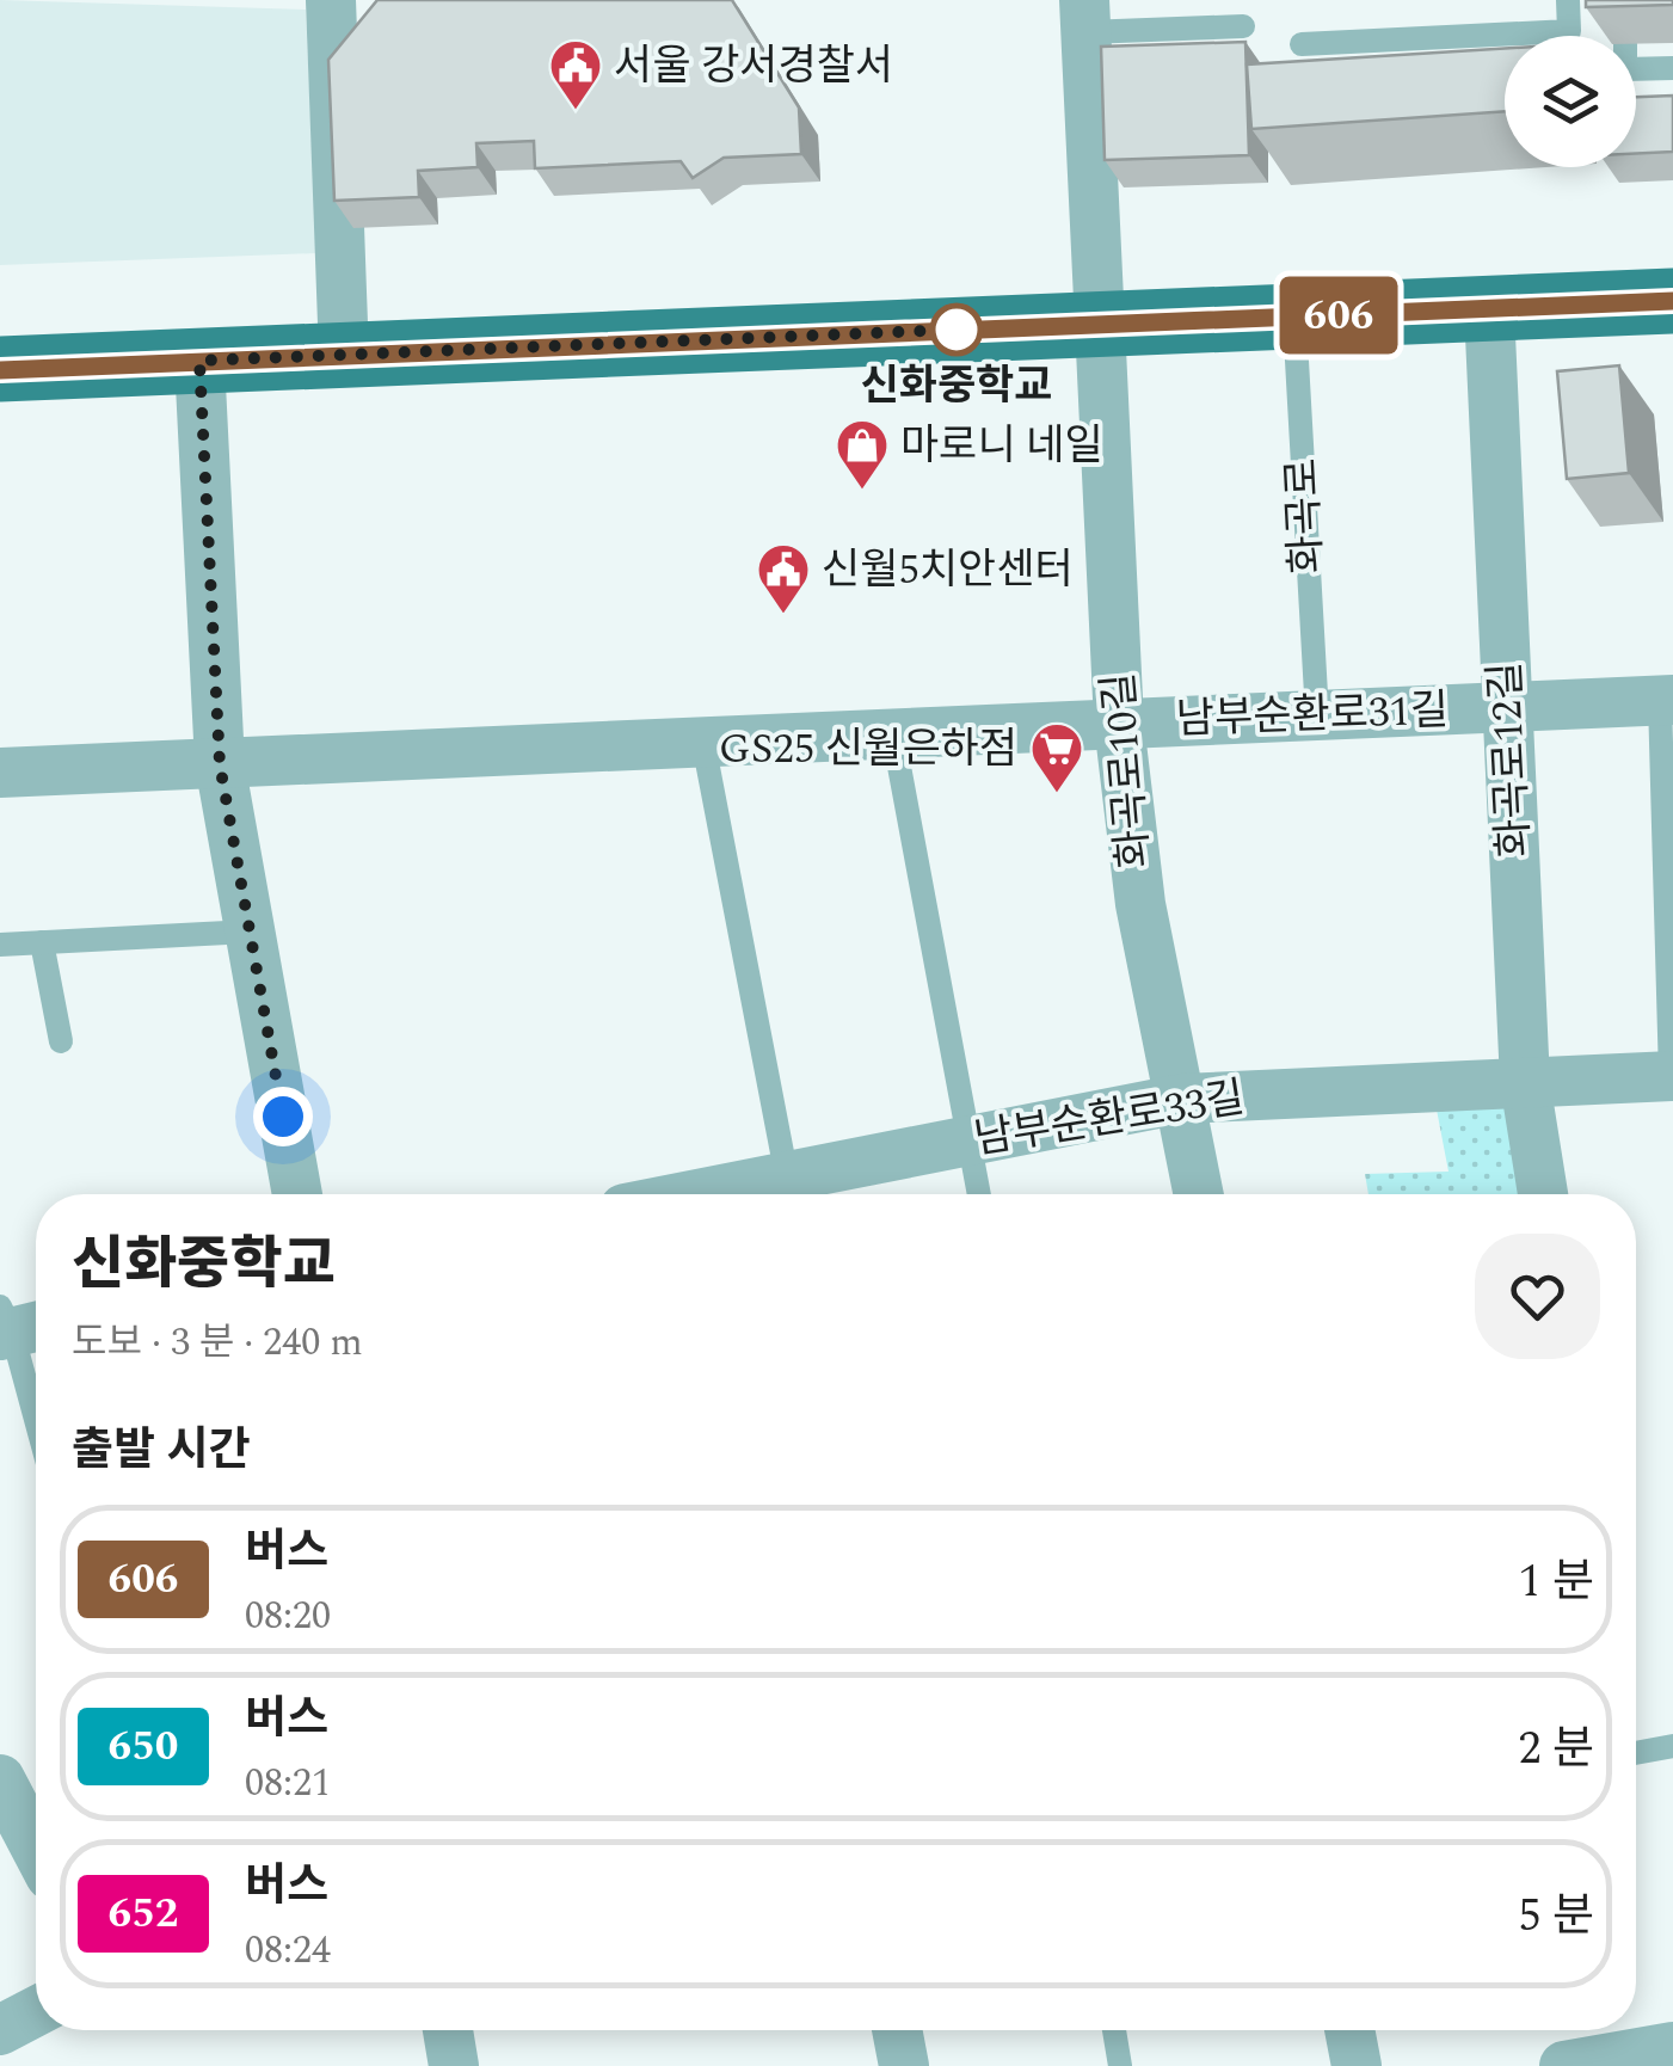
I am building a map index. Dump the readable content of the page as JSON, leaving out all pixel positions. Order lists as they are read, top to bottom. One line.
{"streets":{"street":["남부순환로31길","화곡로12길","화곡로10길","남부순환로33길"],"lane":["화곡로"]},"crossings":[["화곡로","남부순환로31길"],["남부순환로31길","화곡로12길"],["남부순환로31길","화곡로10길"],["남부순환로31길","남부순환로33길"],["화곡로12길","남부순환로33길"],["화곡로10길","남부순환로33길"]],"places":{"public building":["서울 강서경찰서","신월5치안센터"],"other":["신화중학교"],"shop":["마로니 네일"],"supermarket":["GS25 신월은하점"]},"lines":["bus line 606"],"page":{"on_map":"606","heading":[["신화중학교","도보 · 3 분 · 240 m"],"출발 시간"],"list":[{"mark":"606","name":"버스","note":"08:20","value":"1 분"},{"mark":"650","name":"버스","note":"08:21","value":"2 분"},{"mark":"652","name":"버스","note":"08:24","value":"5 분"}]}}
